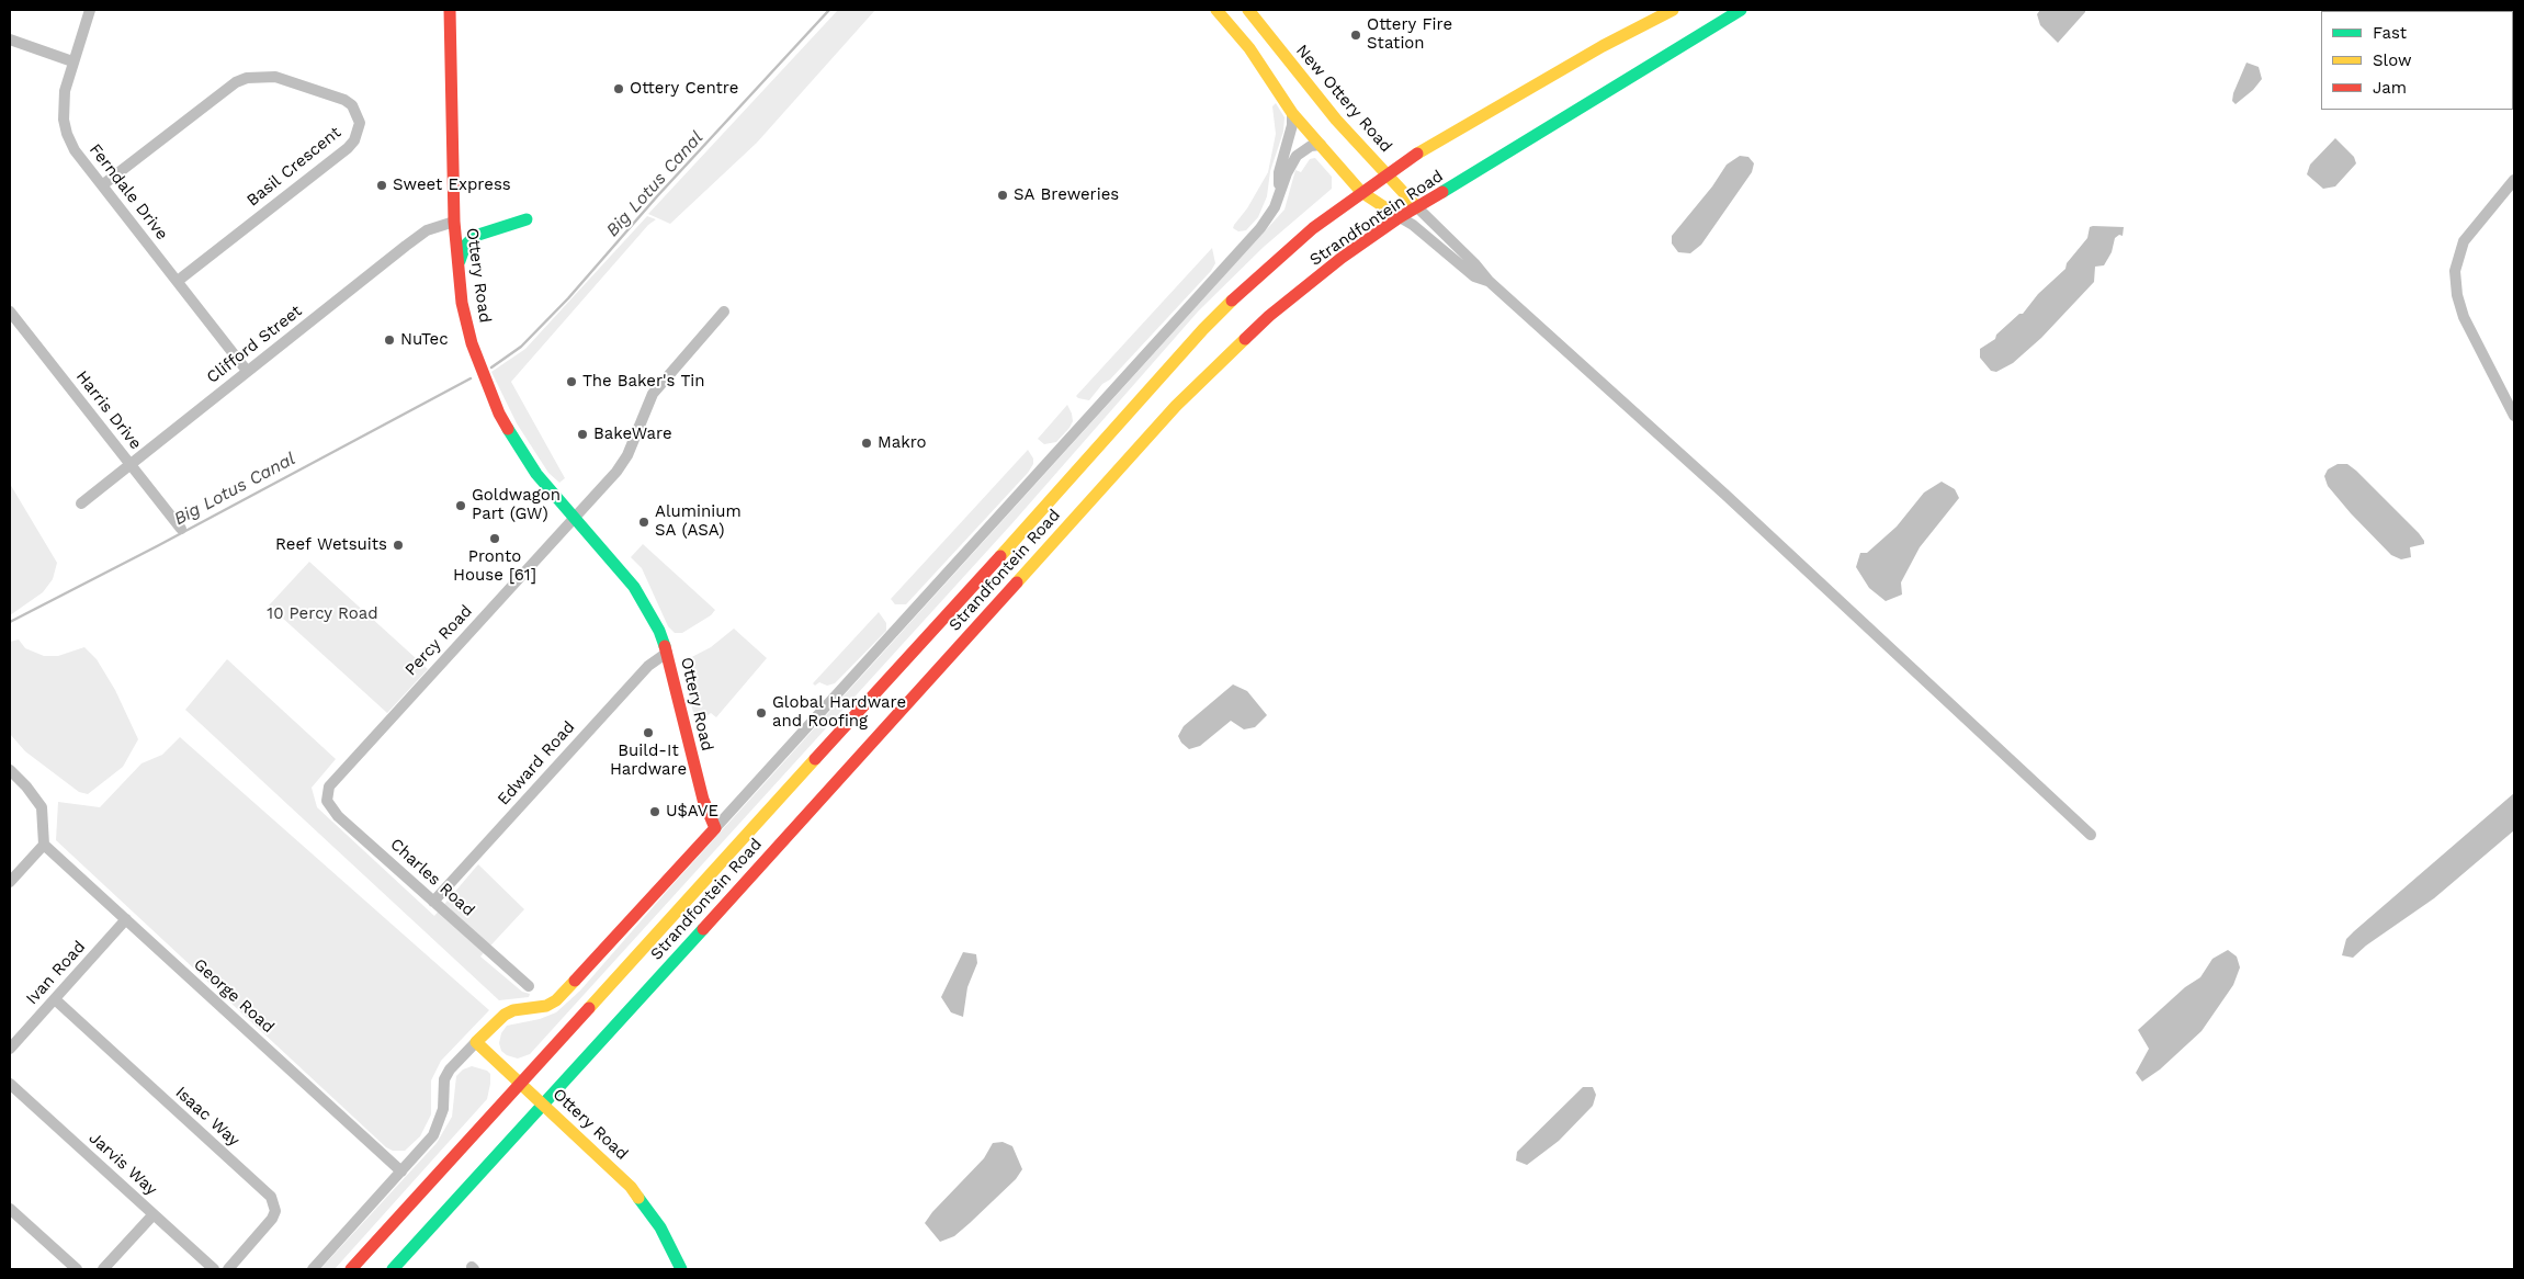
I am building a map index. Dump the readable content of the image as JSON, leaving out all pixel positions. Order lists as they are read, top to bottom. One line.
{"streets":{"main road":["New Ottery Road","Strandfontein Road","Ottery Road"],"street":["Basil Crescent","Ferndale Drive","Clifford Street","Harris Drive","Percy Road","Edward Road","Charles Road","Ivan Road","George Road","Isaac Way","Jarvis Way"]},"crossings":[["New Ottery Road","Strandfontein Road"],["Basil Crescent","Ferndale Drive"],["Ferndale Drive","Clifford Street"],["Strandfontein Road","Ottery Road"],["Ottery Road","Clifford Street"],["Ottery Road","Percy Road"],["Ottery Road","Edward Road"],["Clifford Street","Harris Drive"],["Percy Road","Charles Road"],["Edward Road","Charles Road"],["Ivan Road","George Road"],["Ivan Road","Isaac Way"]],"water":["Big Lotus Canal"],"parks":["10 Percy Road"],"places":["Ottery Fire Station","Ottery Centre","Sweet Express","SA Breweries","NuTec","The Baker's Tin","BakeWare","Makro","Goldwagon Part (GW)","Aluminium SA (ASA)","Pronto House [61]","Reef Wetsuits","Global Hardware and Roofing","Build-It Hardware","U$AVE"],"legend":["Fast","Slow","Jam"]}
